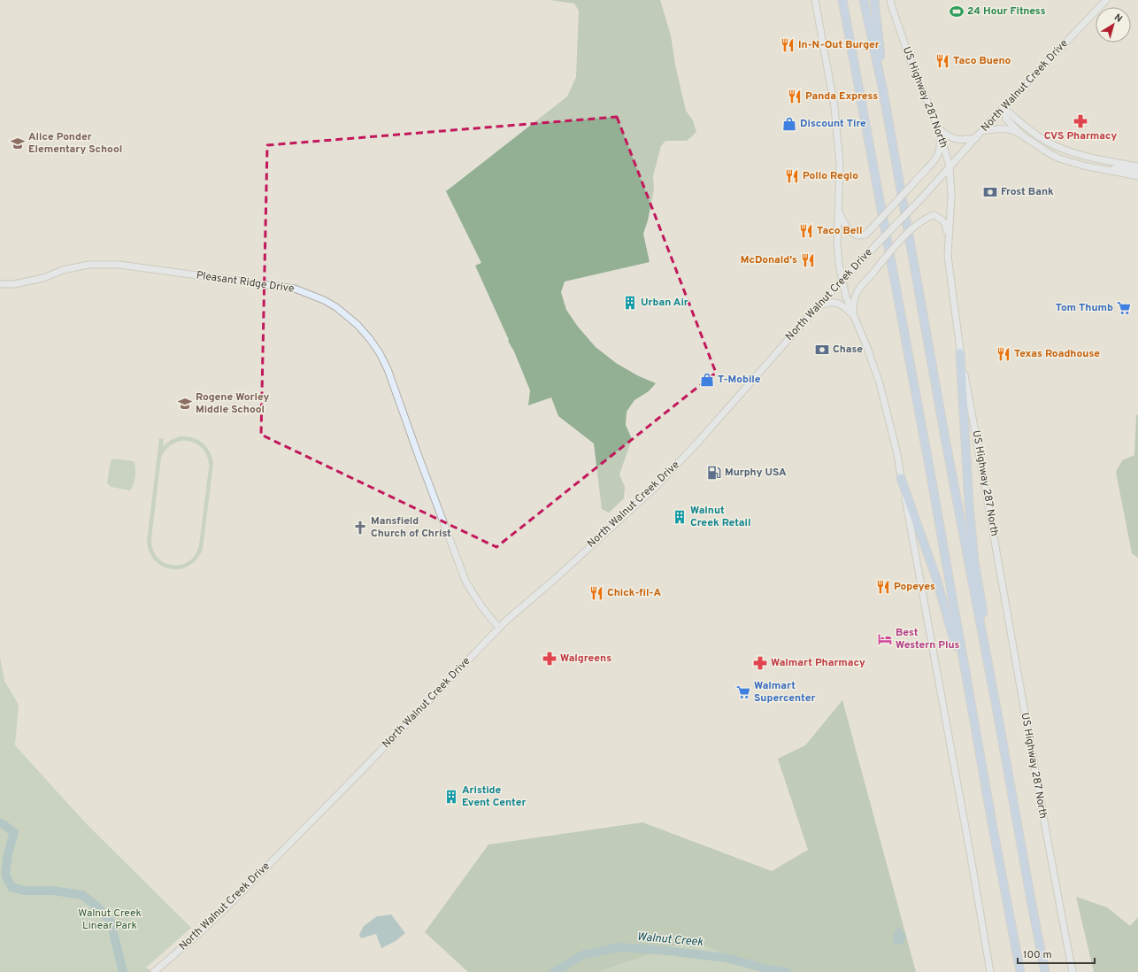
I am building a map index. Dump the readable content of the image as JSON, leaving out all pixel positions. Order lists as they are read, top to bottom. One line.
{"streets":{"main road":["North Walnut Creek Drive","US Highway 287 North","Pleasant Ridge Drive"]},"crossings":[["North Walnut Creek Drive","US Highway 287 North"],["North Walnut Creek Drive","Pleasant Ridge Drive"]],"water":["Walnut Creek"],"parks":["Walnut Creek Linear Park"],"places":{"sports":["24 Hour Fitness"],"restaurant":["In-N-Out Burger","Taco Bueno","Panda Express","Pollo Regio","Taco Bell","McDonald's","Texas Roadhouse","Popeyes","Chick-fil-A"],"pharmacy":["CVS Pharmacy","Walgreens","Walmart Pharmacy"],"shop":["Discount Tire","T-Mobile"],"school or university":["Alice Ponder Elementary School","Rogene Worley Middle School"],"bank":["Frost Bank","Chase"],"building":["Urban Air","Walnut Creek Retail","Aristide Event Center"],"supermarket":["Tom Thumb","Walmart Supercenter"],"fuel station":["Murphy USA"],"church":["Mansfield Church of Christ"],"hotel":["Best Western Plus"]},"scale_bar":"100 m","north":"top right"}
